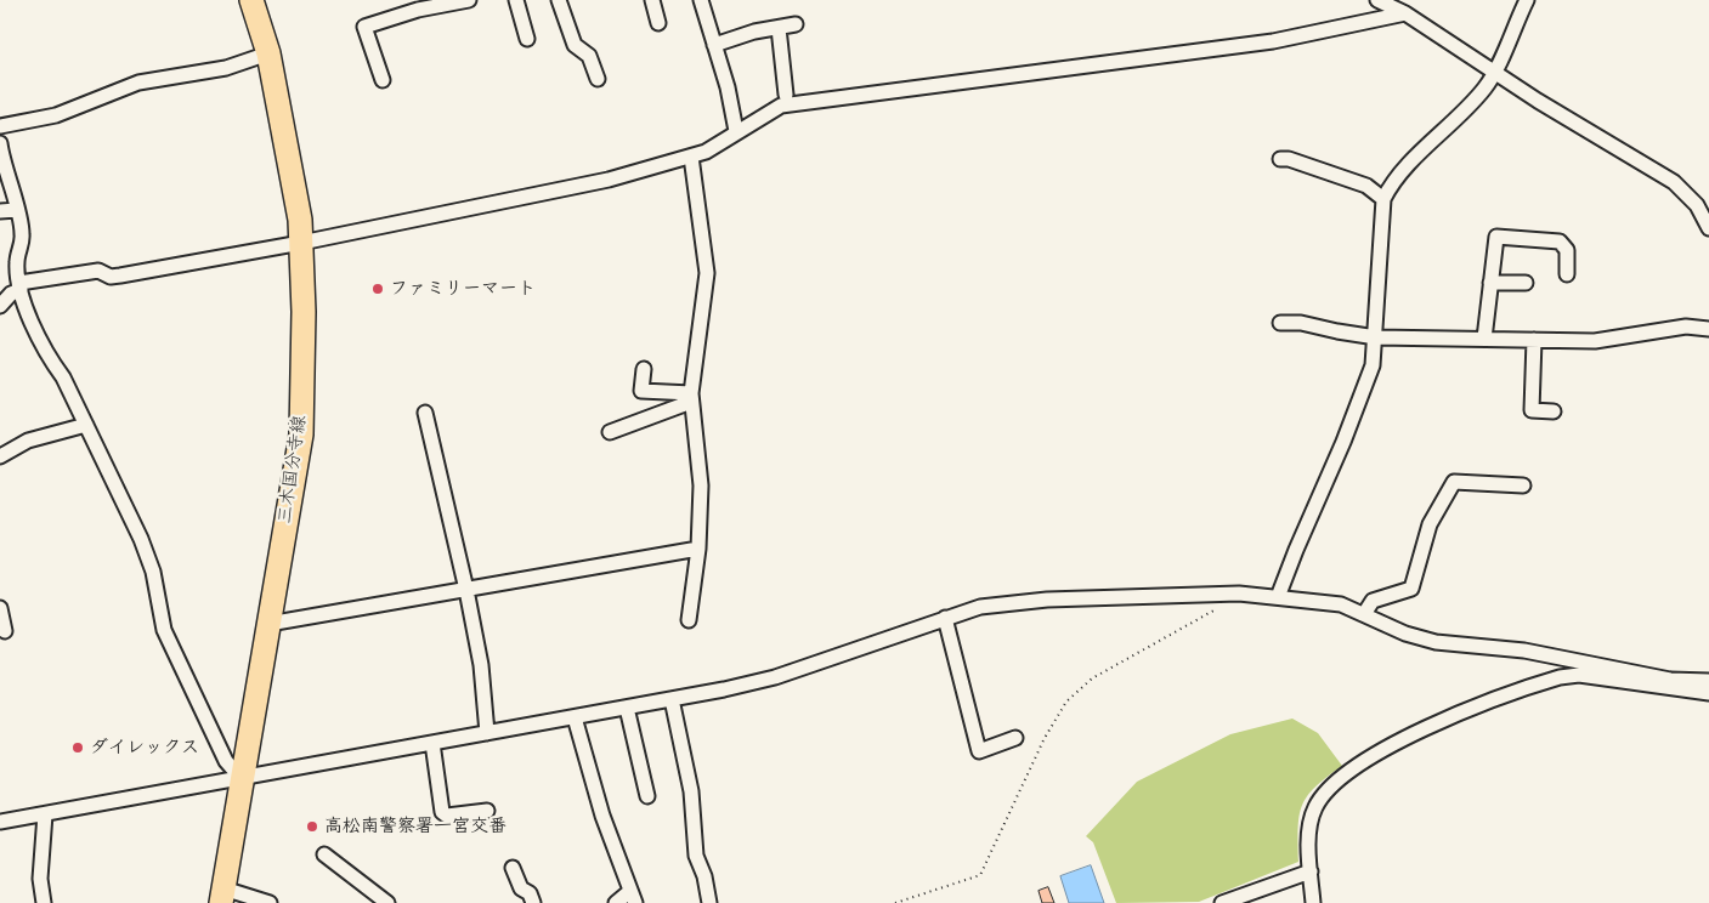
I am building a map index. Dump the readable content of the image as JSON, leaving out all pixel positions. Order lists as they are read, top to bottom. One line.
{"streets":{"main road":["三木国分寺線"]},"places":["ファミリーマート","ダイレックス","高松南警察署一宮交番"]}
